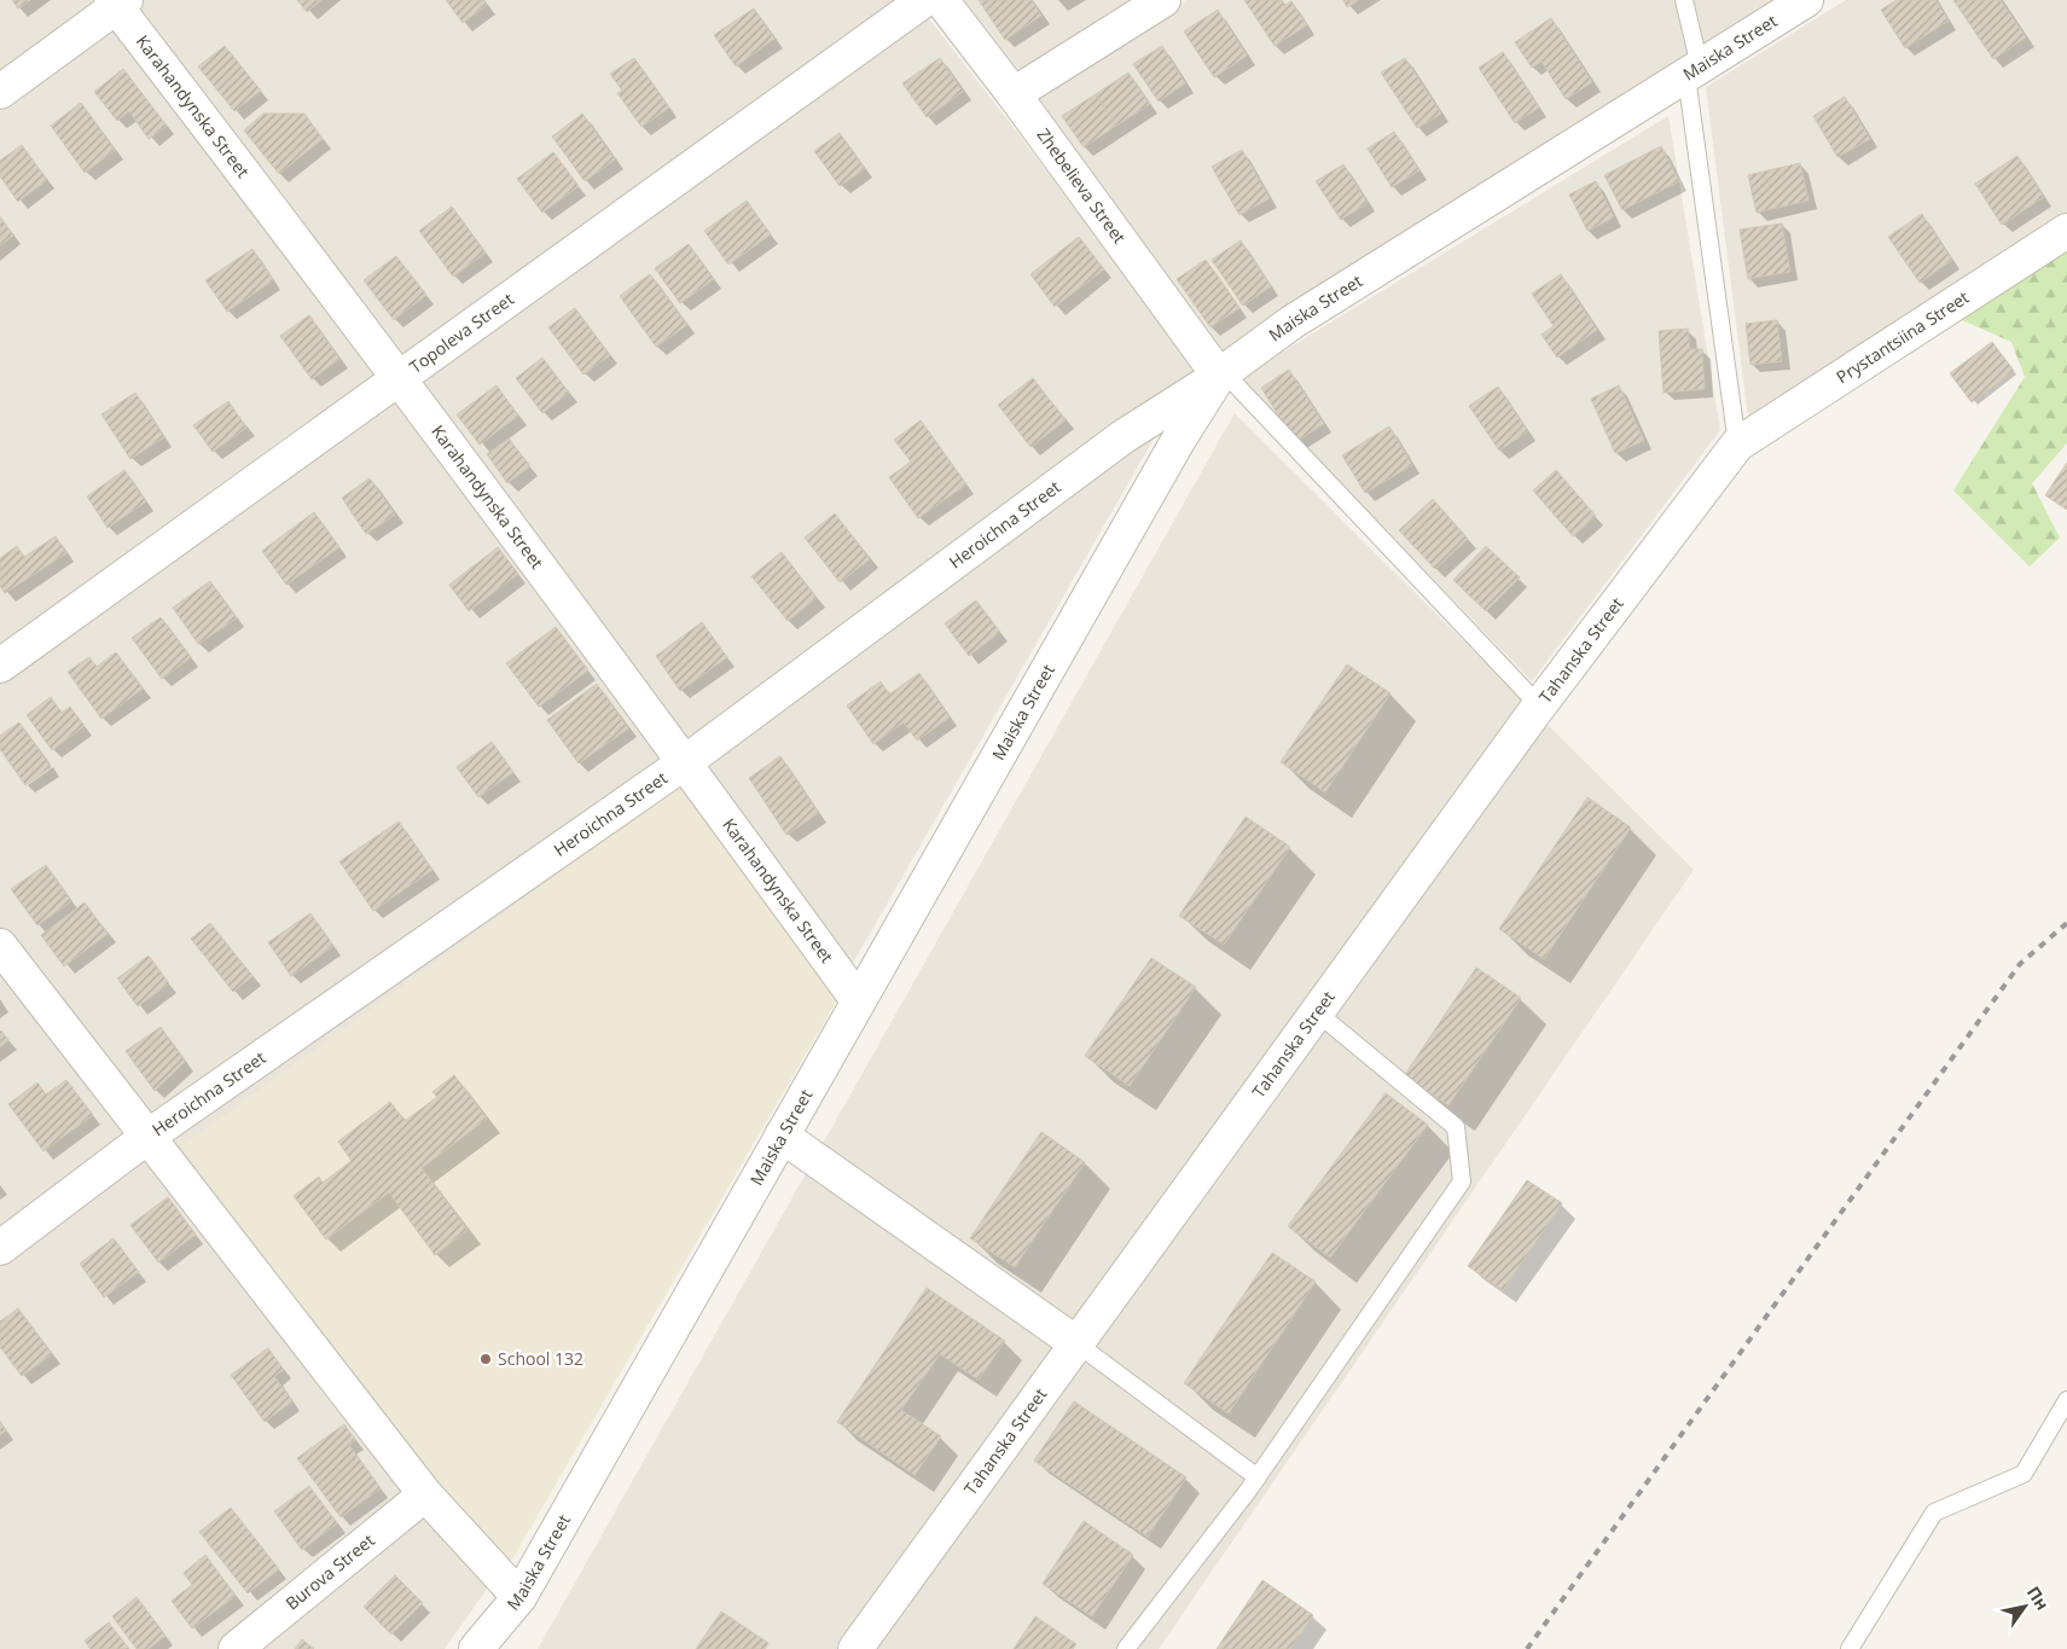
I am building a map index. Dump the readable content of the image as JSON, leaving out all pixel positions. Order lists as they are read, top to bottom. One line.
{"streets":{"street":["Maiska Street","Karahandynska Street","Zhebelieva Street","Topoleva Street","Prystantsiina Street","Heroichna Street","Tahanska Street","Burova Street"]},"crossings":[["Maiska Street","Karahandynska Street"],["Maiska Street","Zhebelieva Street"],["Maiska Street","Heroichna Street"],["Karahandynska Street","Topoleva Street"],["Karahandynska Street","Heroichna Street"],["Zhebelieva Street","Heroichna Street"],["Prystantsiina Street","Tahanska Street"]],"places":["School 132"],"north":"top right"}
